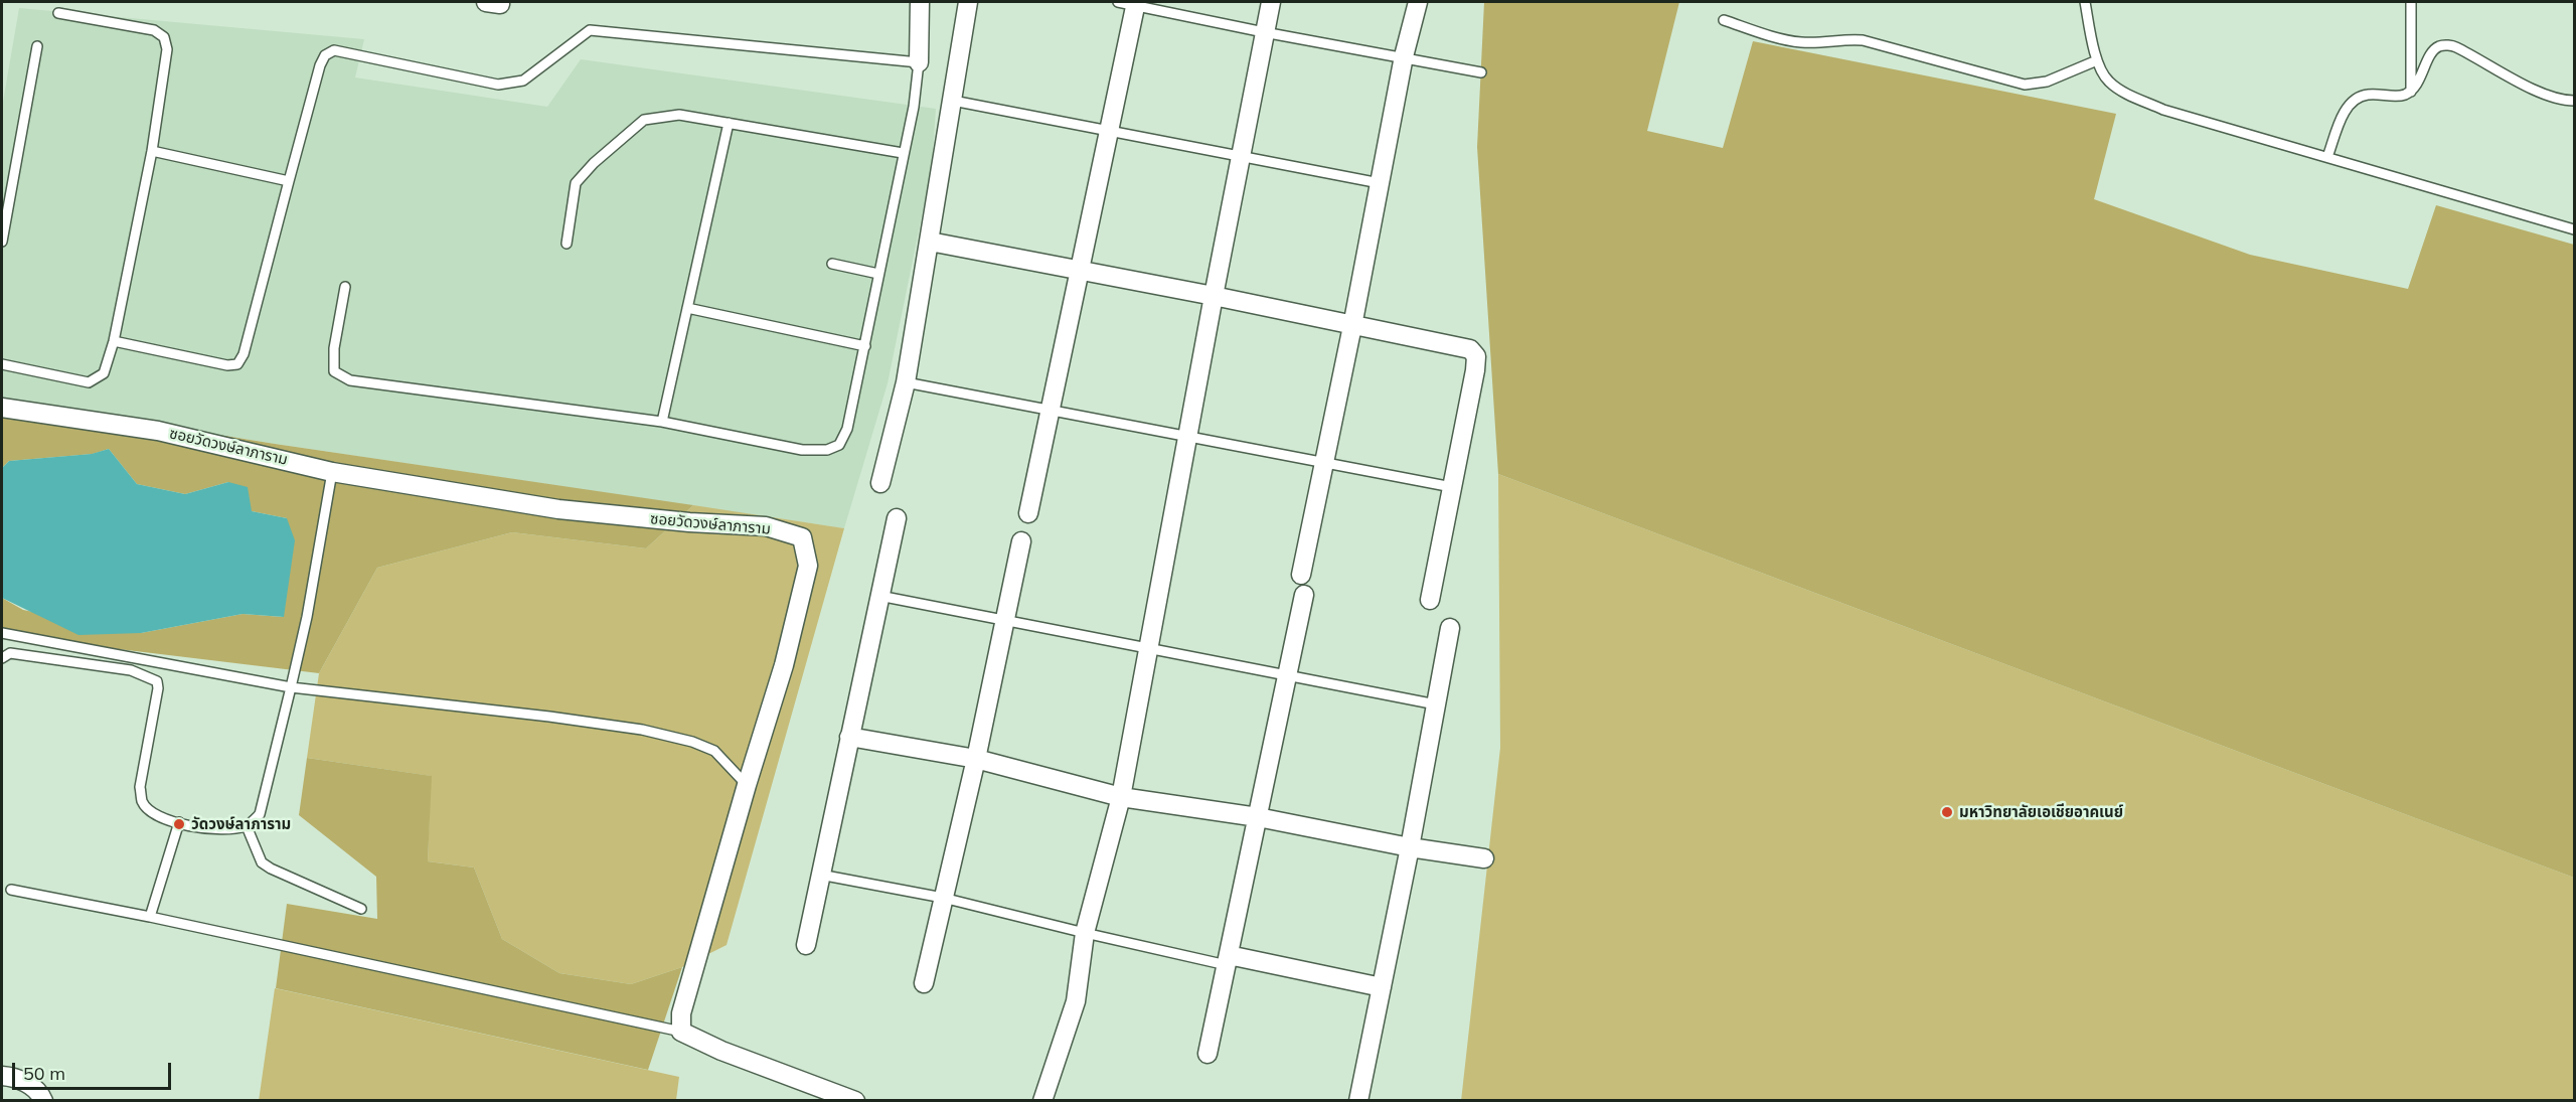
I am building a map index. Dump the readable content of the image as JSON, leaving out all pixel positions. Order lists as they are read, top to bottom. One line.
{"streets":{"street":["ซอยวัดวงษ์ลาภาราม"]},"places":["มหาวิทยาลัยเอเชียอาคเนย์","วัดวงษ์ลาภาราม"],"scale_bar":"50 m"}
